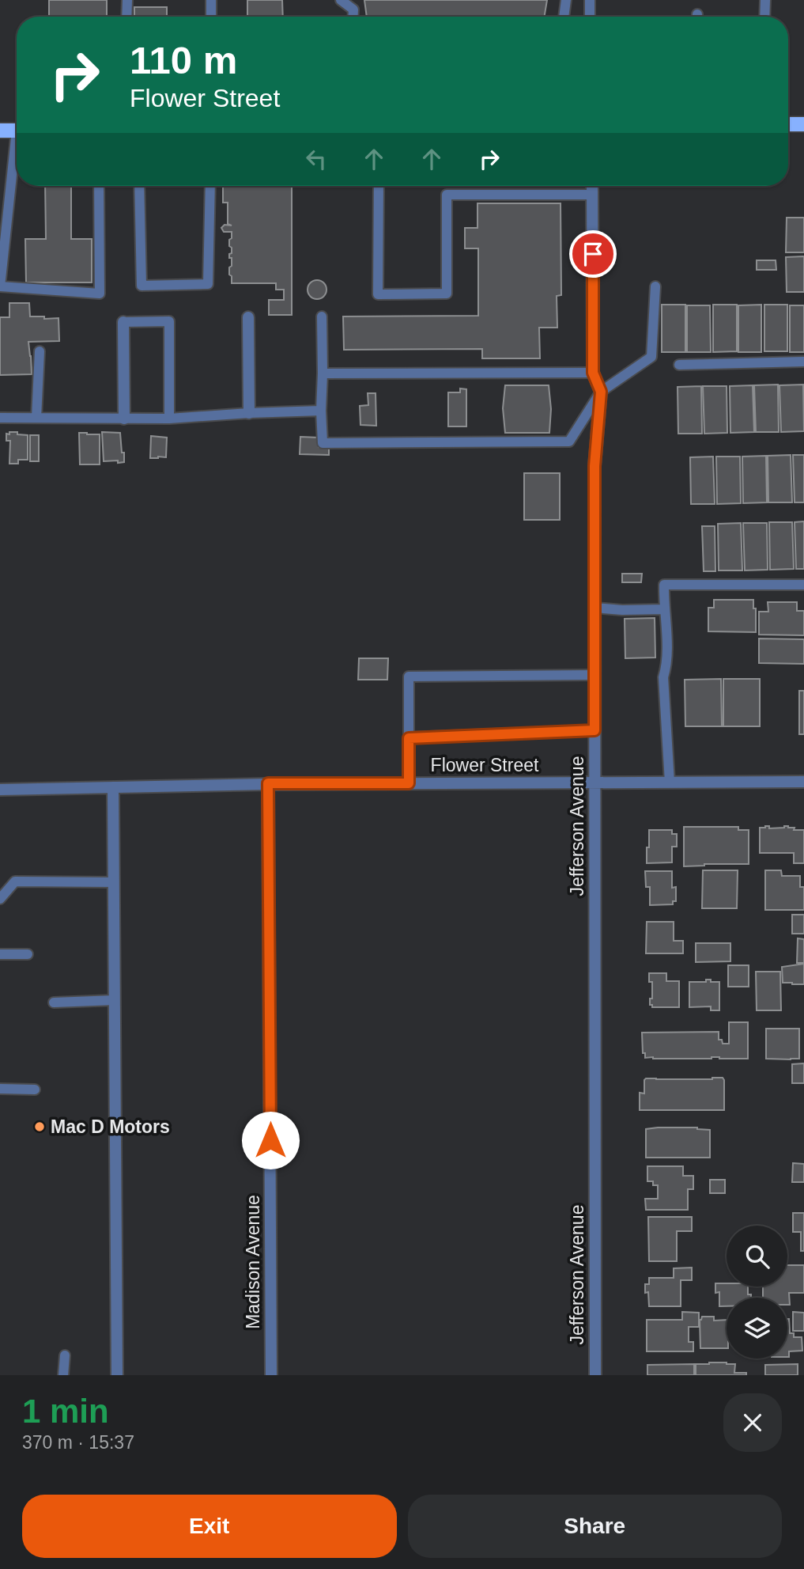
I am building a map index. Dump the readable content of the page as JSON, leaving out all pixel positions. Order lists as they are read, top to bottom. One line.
{"streets":{"street":["Flower Street","Jefferson Avenue","Madison Avenue"]},"crossings":[["Flower Street","Jefferson Avenue"],["Flower Street","Madison Avenue"]],"places":["Mac D Motors"],"page":{"turn":["110 m","Flower Street"],"heading":["1 min","370 m · 15:37"],"buttons":["Exit","Share"]}}
